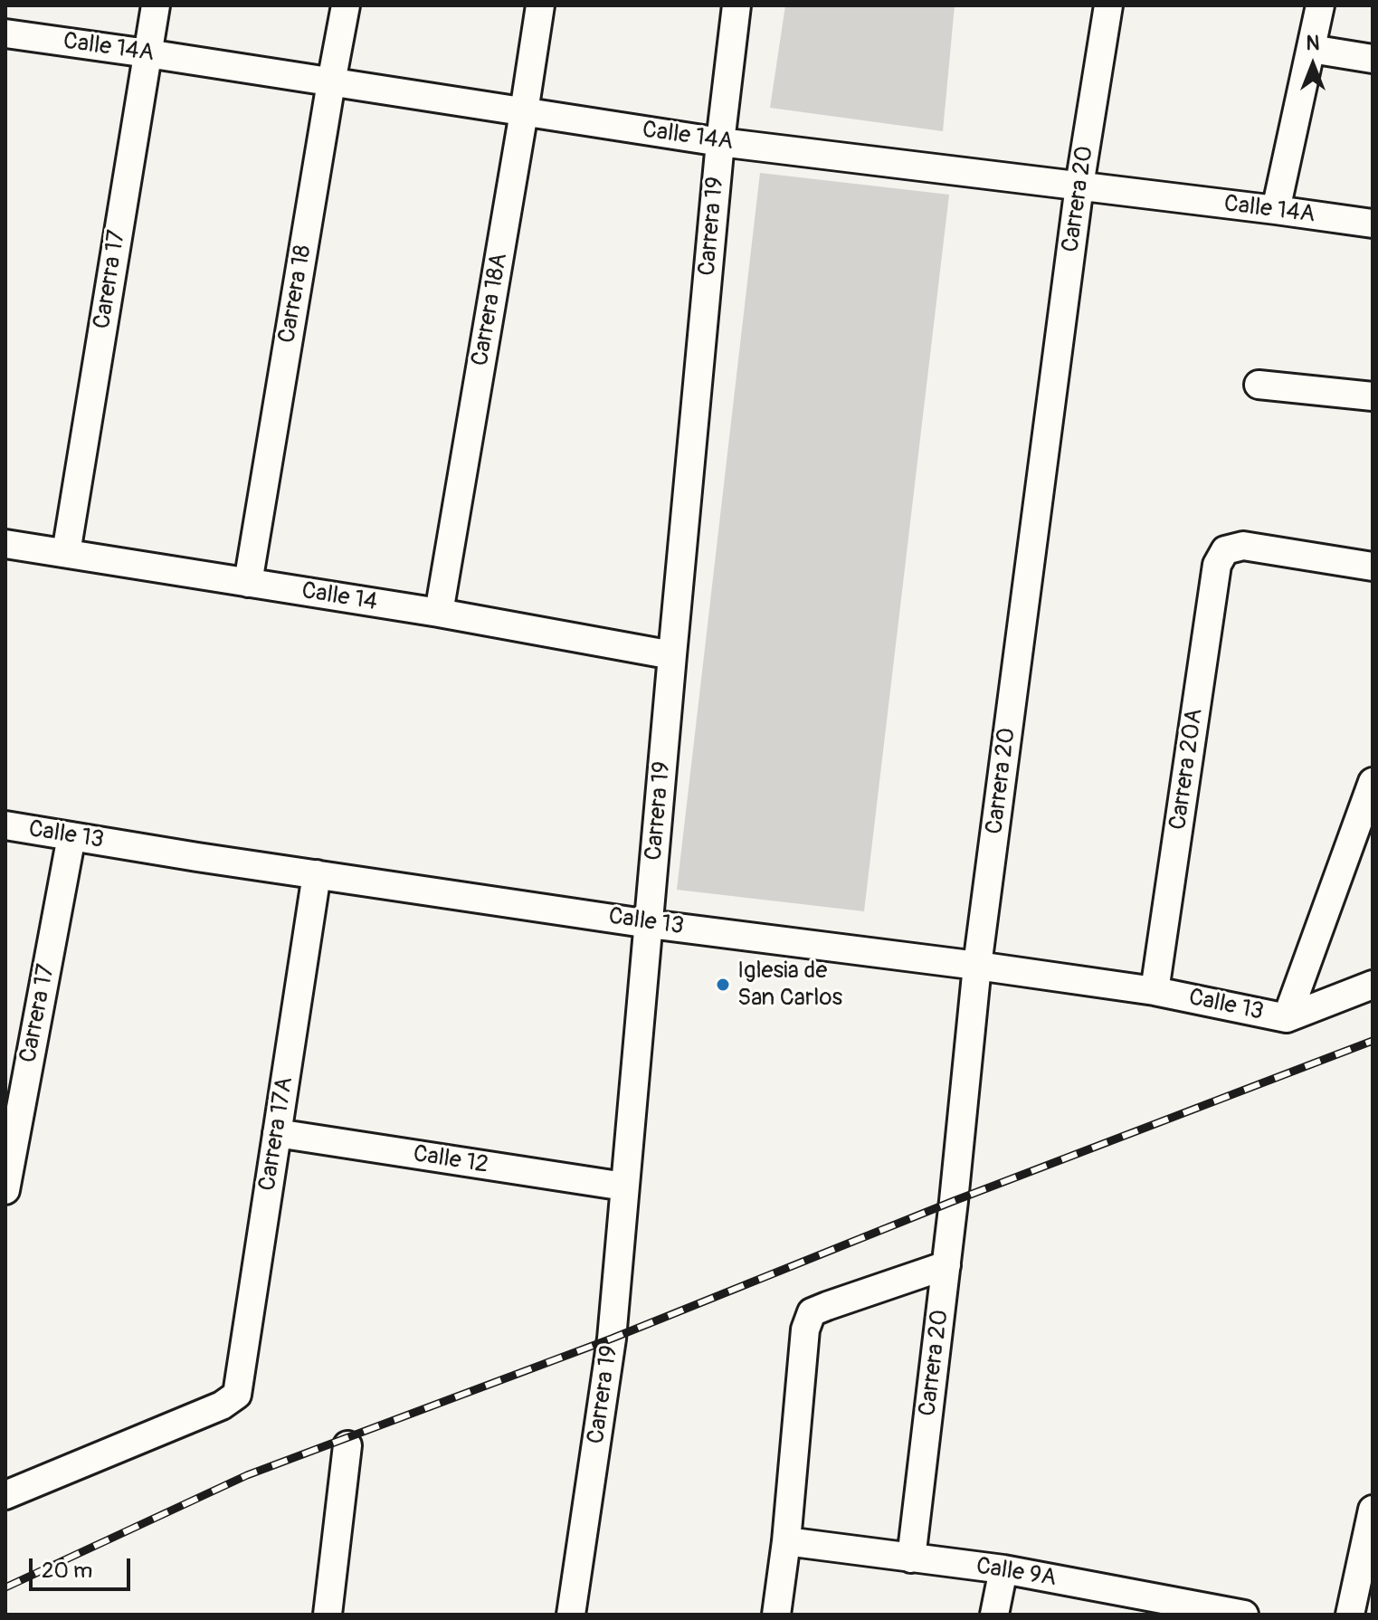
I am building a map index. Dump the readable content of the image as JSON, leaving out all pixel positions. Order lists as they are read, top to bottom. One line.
{"streets":{"street":["Calle 14A","Carrera 20","Carrera 19","Carerra 17","Carrera 18","Carrera 18A","Calle 14","Carrera 20A","Calle 13","Carrera 17","Carrera 17A","Calle 12","Calle 9A"]},"crossings":[["Calle 14A","Carrera 20"],["Calle 14A","Carrera 19"],["Calle 14A","Carerra 17"],["Calle 14A","Carrera 18"],["Calle 14A","Carrera 18A"],["Carrera 20","Calle 13"],["Carrera 20","Calle 9A"],["Carrera 19","Calle 14"],["Carrera 19","Calle 13"],["Carrera 19","Calle 12"],["Carerra 17","Calle 14"],["Carrera 18","Calle 14"],["Carrera 18A","Calle 14"],["Carrera 20A","Calle 13"],["Calle 13","Carrera 17"],["Calle 13","Carrera 17A"],["Carrera 17A","Calle 12"]],"places":["Iglesia de San Carlos"],"scale_bar":"20 m","north":"top"}
